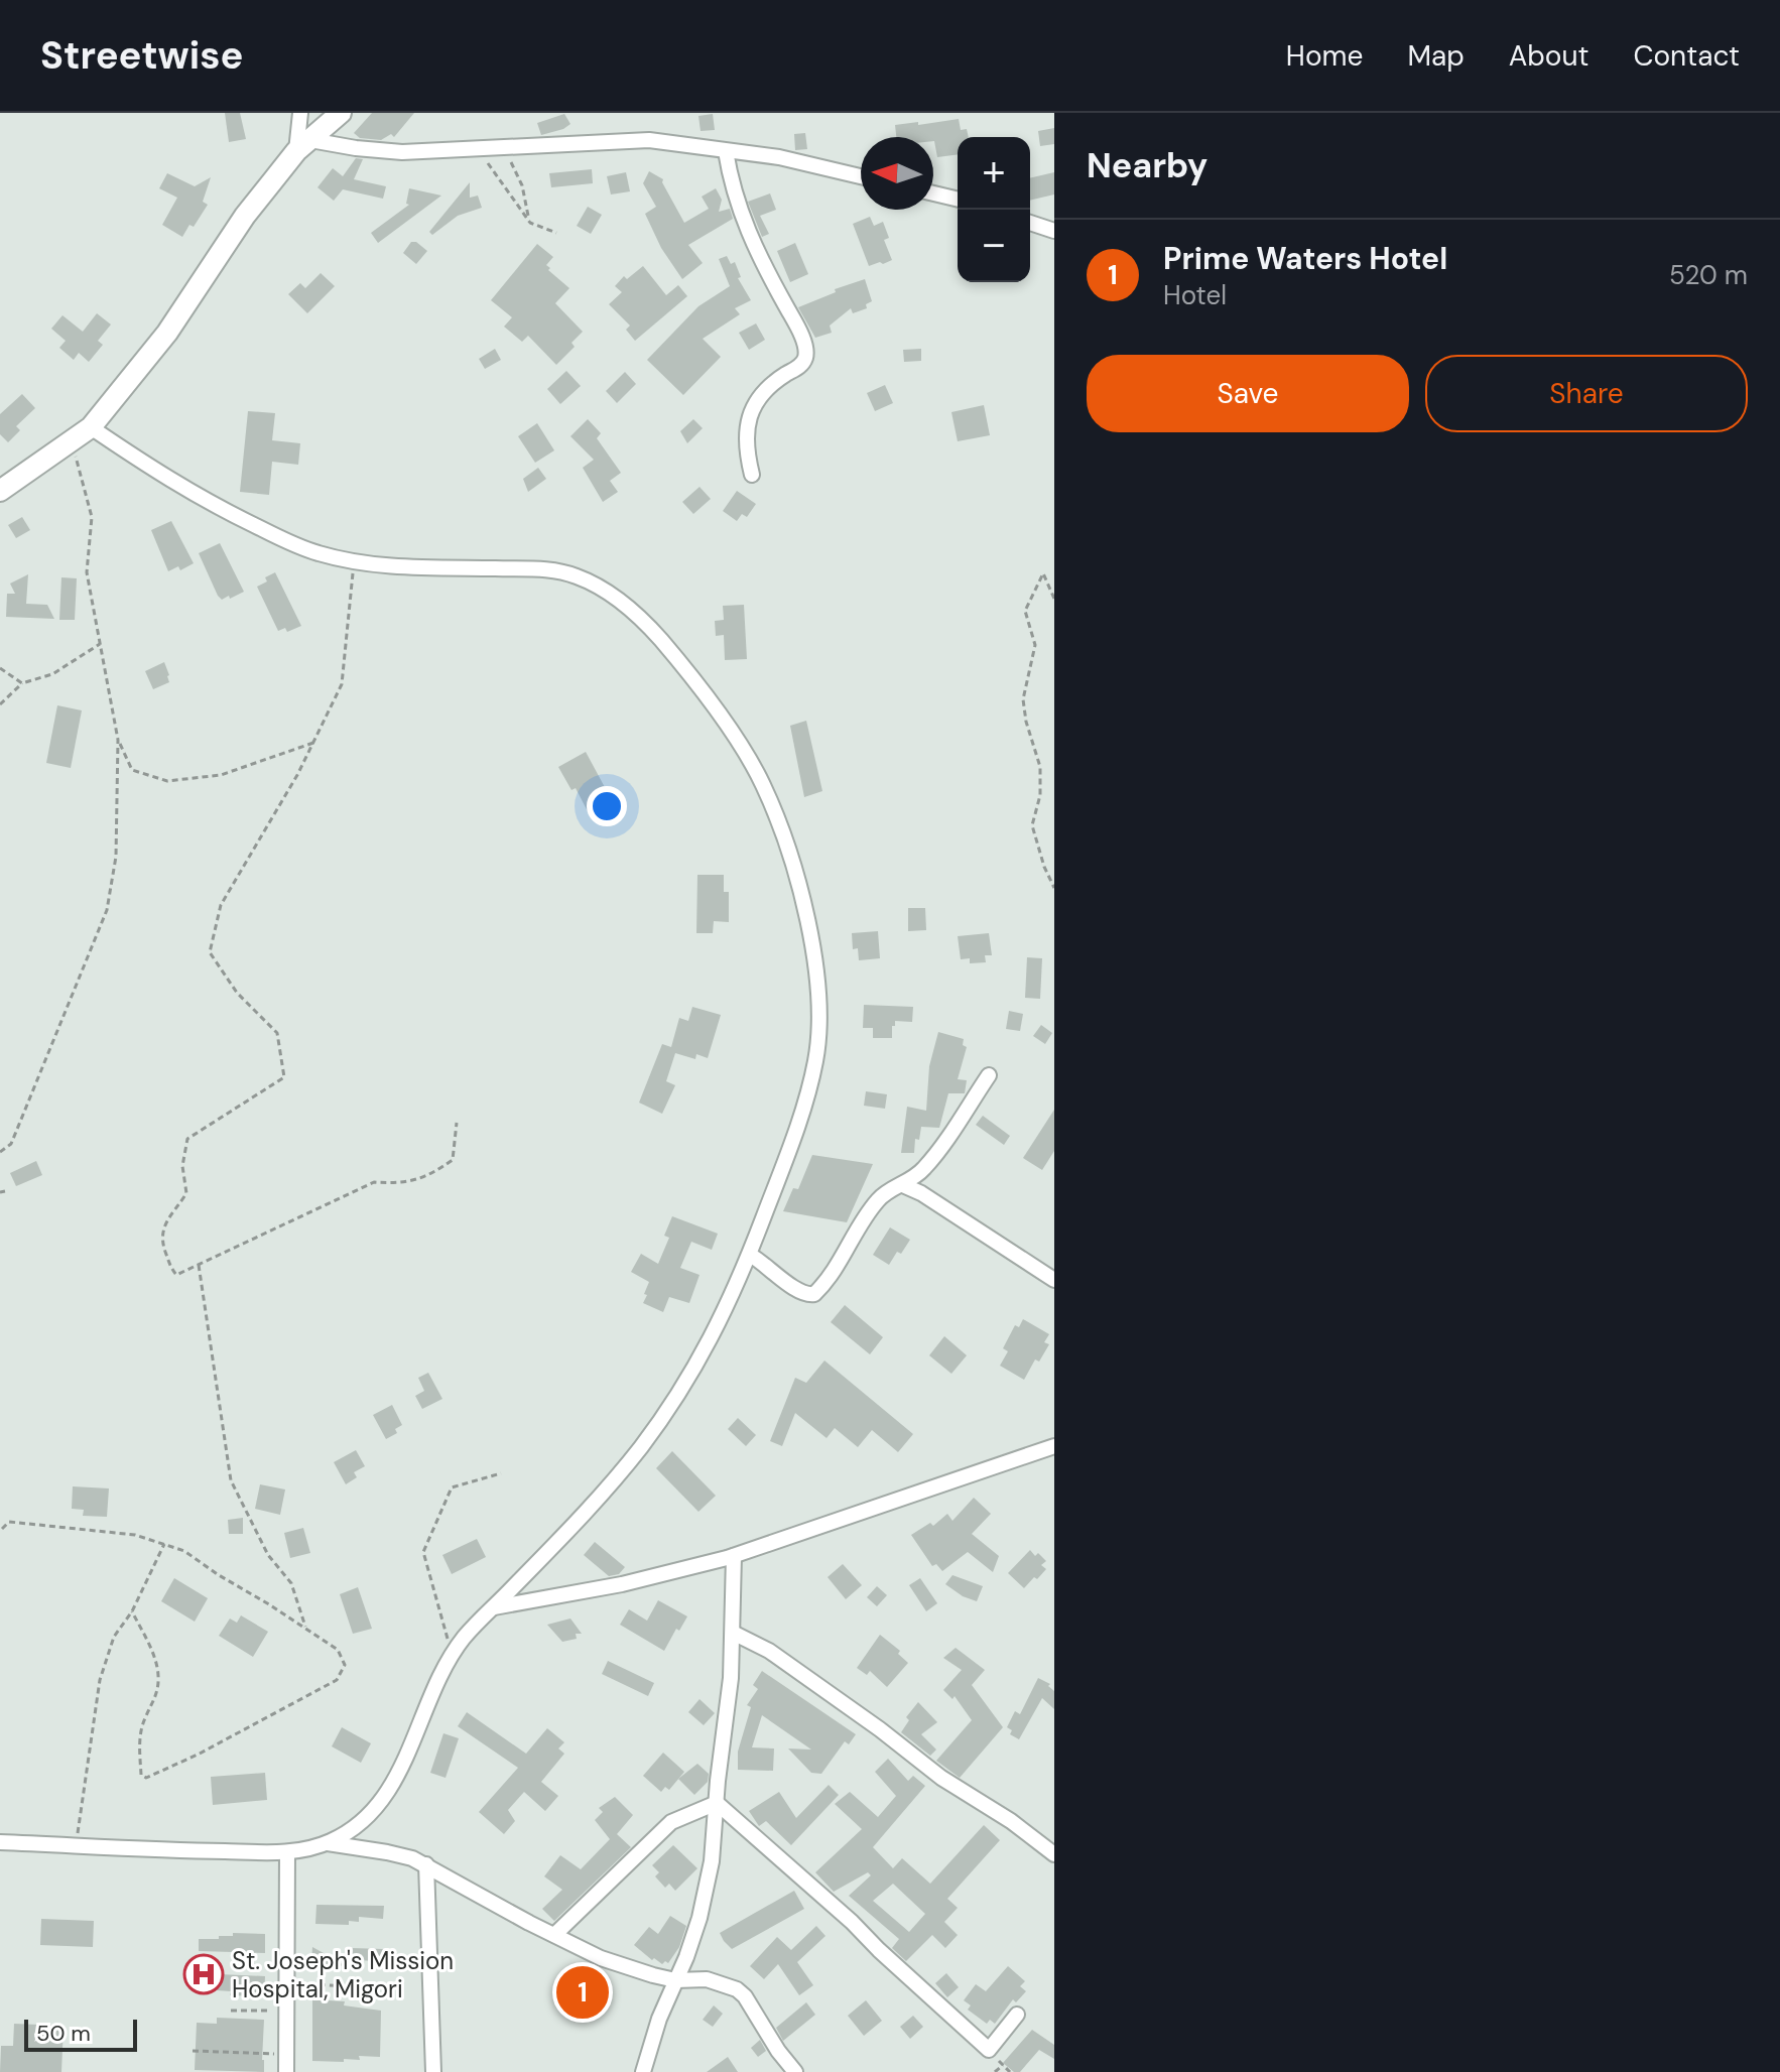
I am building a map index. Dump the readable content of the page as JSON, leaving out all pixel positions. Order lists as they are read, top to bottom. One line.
{"places":{"hospital":["St. Joseph's Mission Hospital, Migori"]},"scale_bar":"50 m","north":"left","page":{"header":"Streetwise","nav":["Home","Map","About","Contact"],"heading":"Nearby","map_buttons":["+","−"],"list":[{"mark":"1","name":"Prime Waters Hotel","note":"Hotel","value":"520 m"}],"buttons":["Save","Share"],"pins":"1","scale":"50 m"}}
